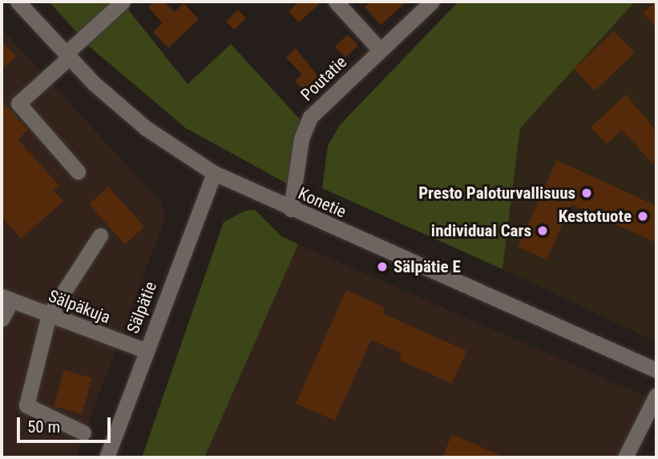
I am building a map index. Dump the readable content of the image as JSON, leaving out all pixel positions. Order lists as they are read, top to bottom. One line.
{"streets":{"street":["Poutatie","Konetie","Sälpäkuja","Sälpätie"]},"crossings":[["Poutatie","Konetie"],["Konetie","Sälpätie"],["Sälpäkuja","Sälpätie"]],"places":["Presto Paloturvallisuus","Kestotuote","individual Cars","Sälpätie E"],"scale_bar":"50 m"}
